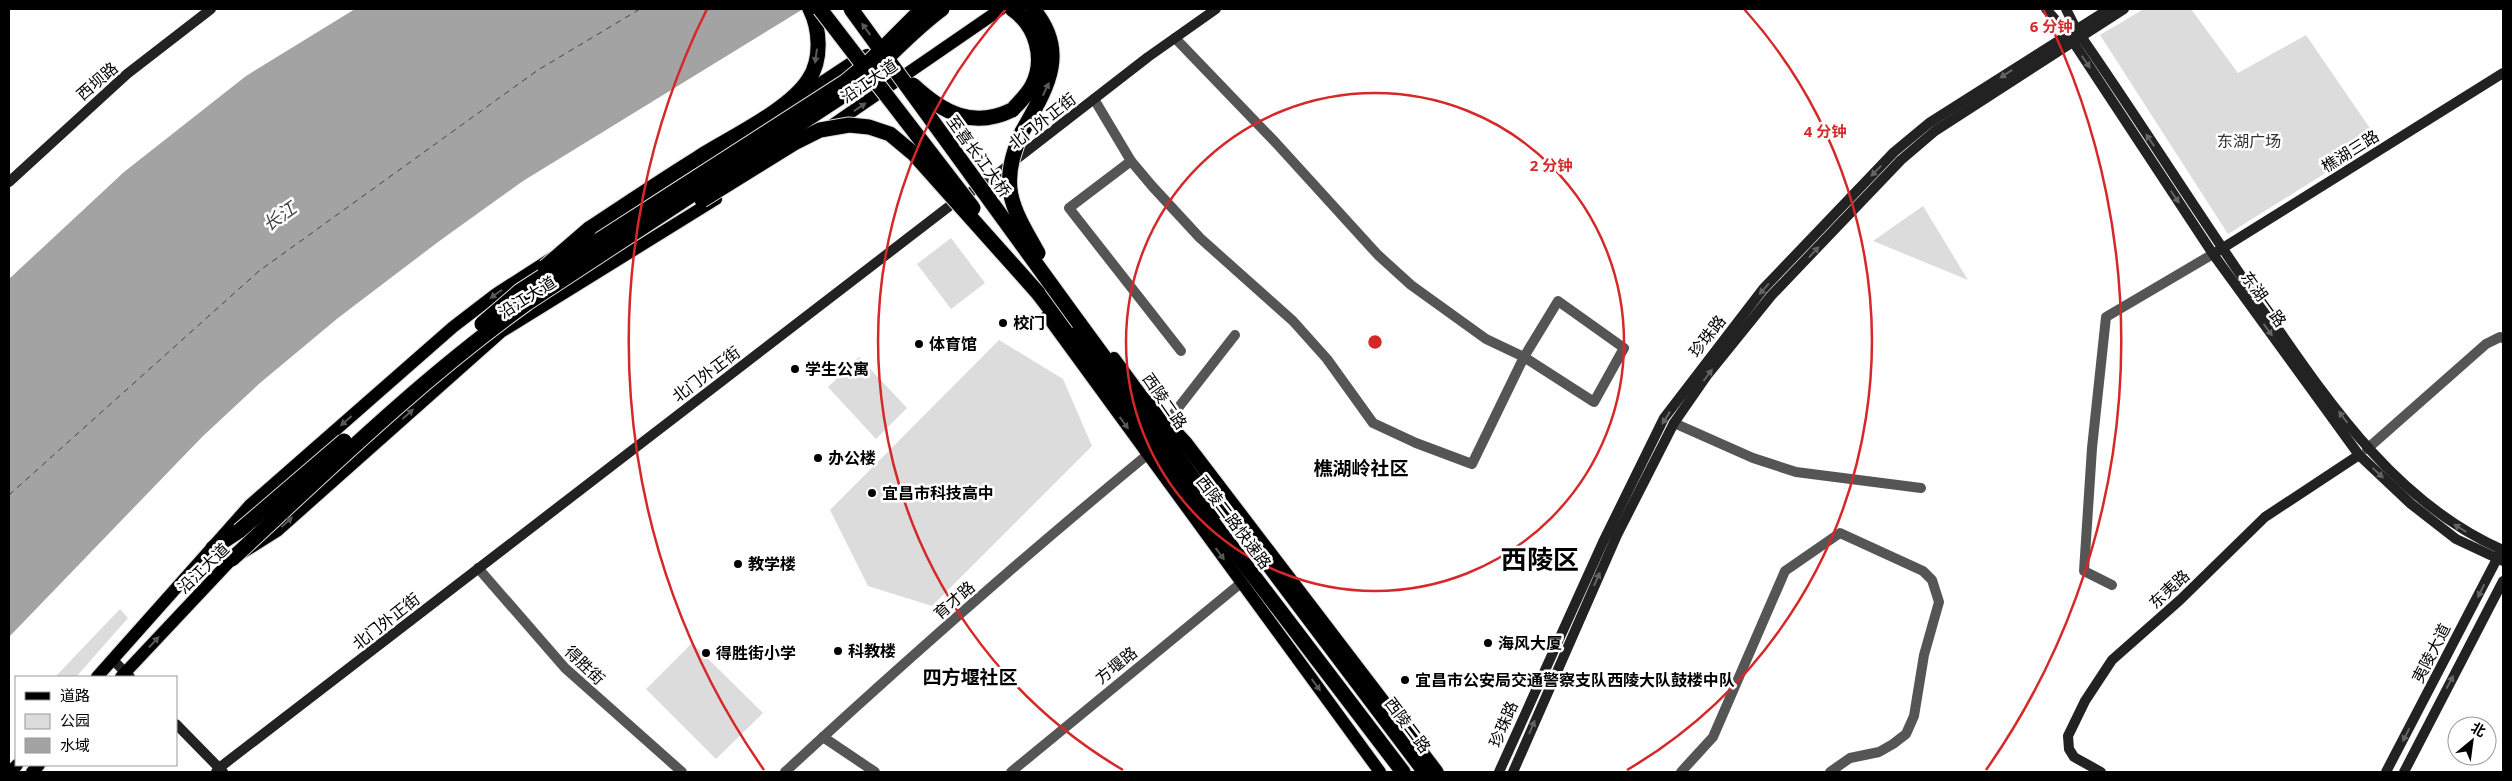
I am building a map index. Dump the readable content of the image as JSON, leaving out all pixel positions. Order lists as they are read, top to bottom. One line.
{"streets":{"highway":["至喜长江大桥","西陵二路快速路"],"main road":["西坝路","沿江大道","北门外正街","樵湖三路","珍珠路","西陵二路","东夷路","夷陵大道"],"street":["育才路","得胜街","方堰路"]},"crossings":[["沿江大道","至喜长江大桥"],["沿江大道","西陵二路"],["北门外正街","西陵二路"],["北门外正街","得胜街"],["至喜长江大桥","西陵二路"],["至喜长江大桥","西陵二路快速路"]],"districts":["樵湖岭社区","西陵区","四方堰社区"],"water":["长江"],"parks":["东湖广场"],"places":["校门","体育馆","学生公寓","办公楼","宜昌市科技高中","教学楼","海风大厦","科教楼","得胜街小学","宜昌市公安局交通警察支队西陵大队鼓楼中队"],"legend":["道路","公园","水域"],"north":"top right","rings":["6 分钟","4 分钟","2 分钟"]}
